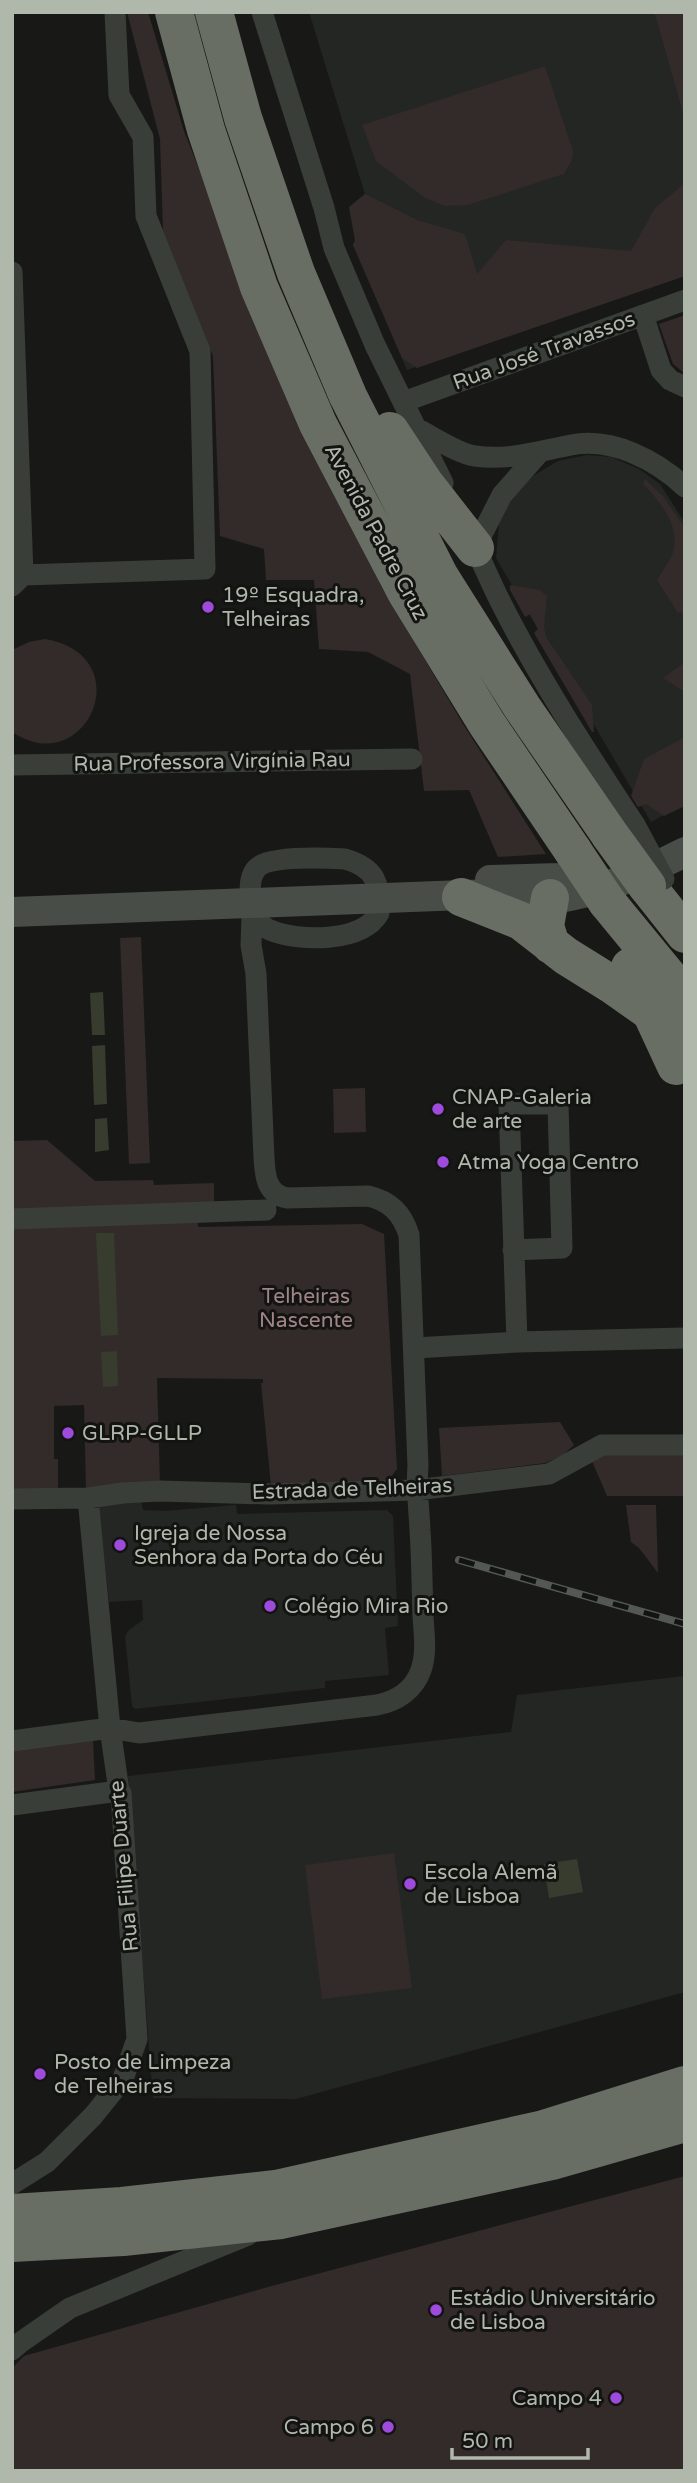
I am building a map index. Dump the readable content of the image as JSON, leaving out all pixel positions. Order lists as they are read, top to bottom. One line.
{"streets":{"highway":["Avenida Padre Cruz"],"street":["Rua José Travassos","Rua Professora Virgínia Rau","Estrada de Telheiras","Rua Filipe Duarte"]},"crossings":[["Rua José Travassos","Avenida Padre Cruz"],["Estrada de Telheiras","Rua Filipe Duarte"]],"parks":["Telheiras Nascente"],"places":["19º Esquadra, Telheiras","CNAP-Galeria de arte","Atma Yoga Centro","GLRP-GLLP","Igreja de Nossa Senhora da Porta do Céu","Colégio Mira Rio","Escola Alemã de Lisboa","Posto de Limpeza de Telheiras","Estádio Universitário de Lisboa","Campo 4","Campo 6"],"scale_bar":"50 m"}
